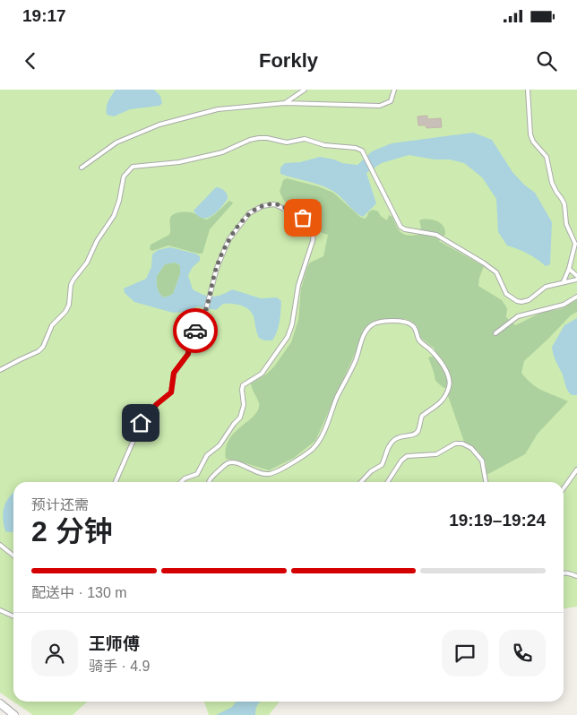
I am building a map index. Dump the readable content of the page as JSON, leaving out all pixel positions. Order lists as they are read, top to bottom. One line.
{"page":{"status":"19:17","header":"Forkly","heading":["2 分钟","预计还需","19:19–19:24"],"panel":["王师傅","骑手 · 4.9"],"bar":"配送中 · 130 m"}}
